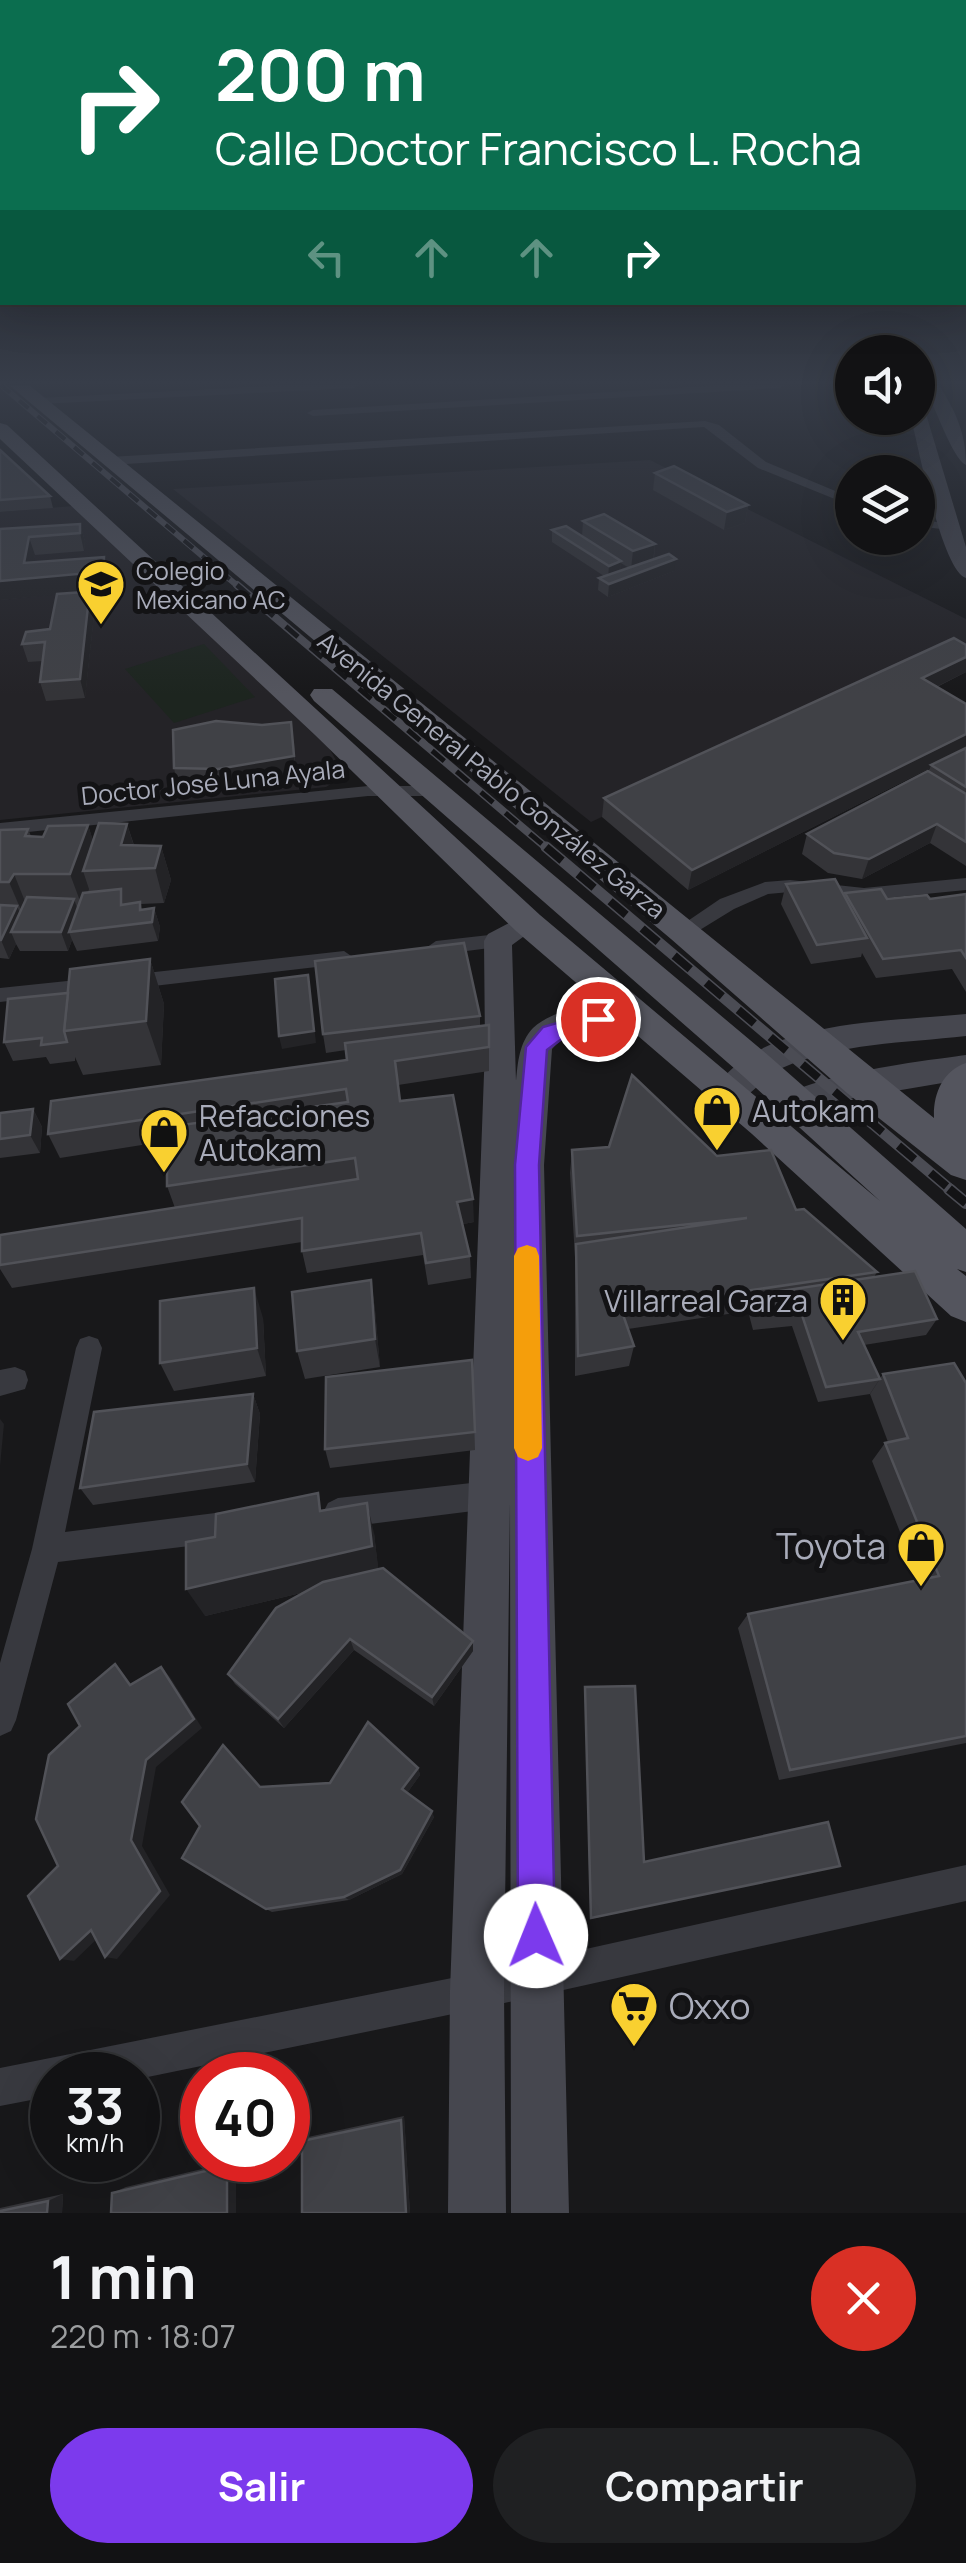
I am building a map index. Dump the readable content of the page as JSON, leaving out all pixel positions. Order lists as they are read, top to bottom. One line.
{"streets":{"main road":["Avenida General Pablo González Garza"],"street":["Doctor José Luna Ayala"]},"crossings":[["Avenida General Pablo González Garza","Doctor José Luna Ayala"]],"places":{"school or university":["Colegio Mexicano AC"],"shop":["Autokam","Refacciones Autokam","Toyota"],"building":["Villarreal Garza"],"supermarket":["Oxxo"]},"page":{"turn":["200 m","Calle Doctor Francisco L. Rocha"],"speed":"33 km/h","limit":"40","heading":["1 min","220 m · 18:07"],"buttons":["Salir","Compartir"]}}
